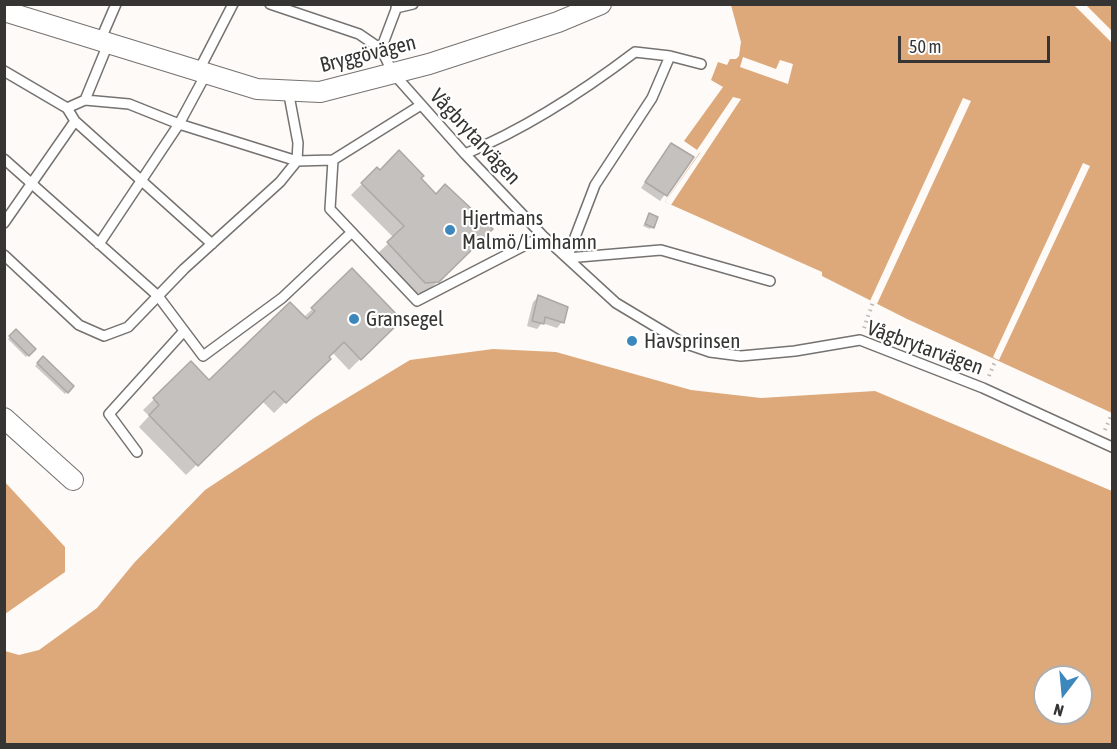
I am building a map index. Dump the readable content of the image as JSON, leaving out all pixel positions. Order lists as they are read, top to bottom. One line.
{"streets":{"street":["Bryggövägen"],"lane":["Vågbrytarvägen"]},"crossings":[["Bryggövägen","Vågbrytarvägen"]],"places":["Hjertmans Malmö/Limhamn","Gransegel","Havsprinsen"],"scale_bar":"50 m","north":"bottom"}
